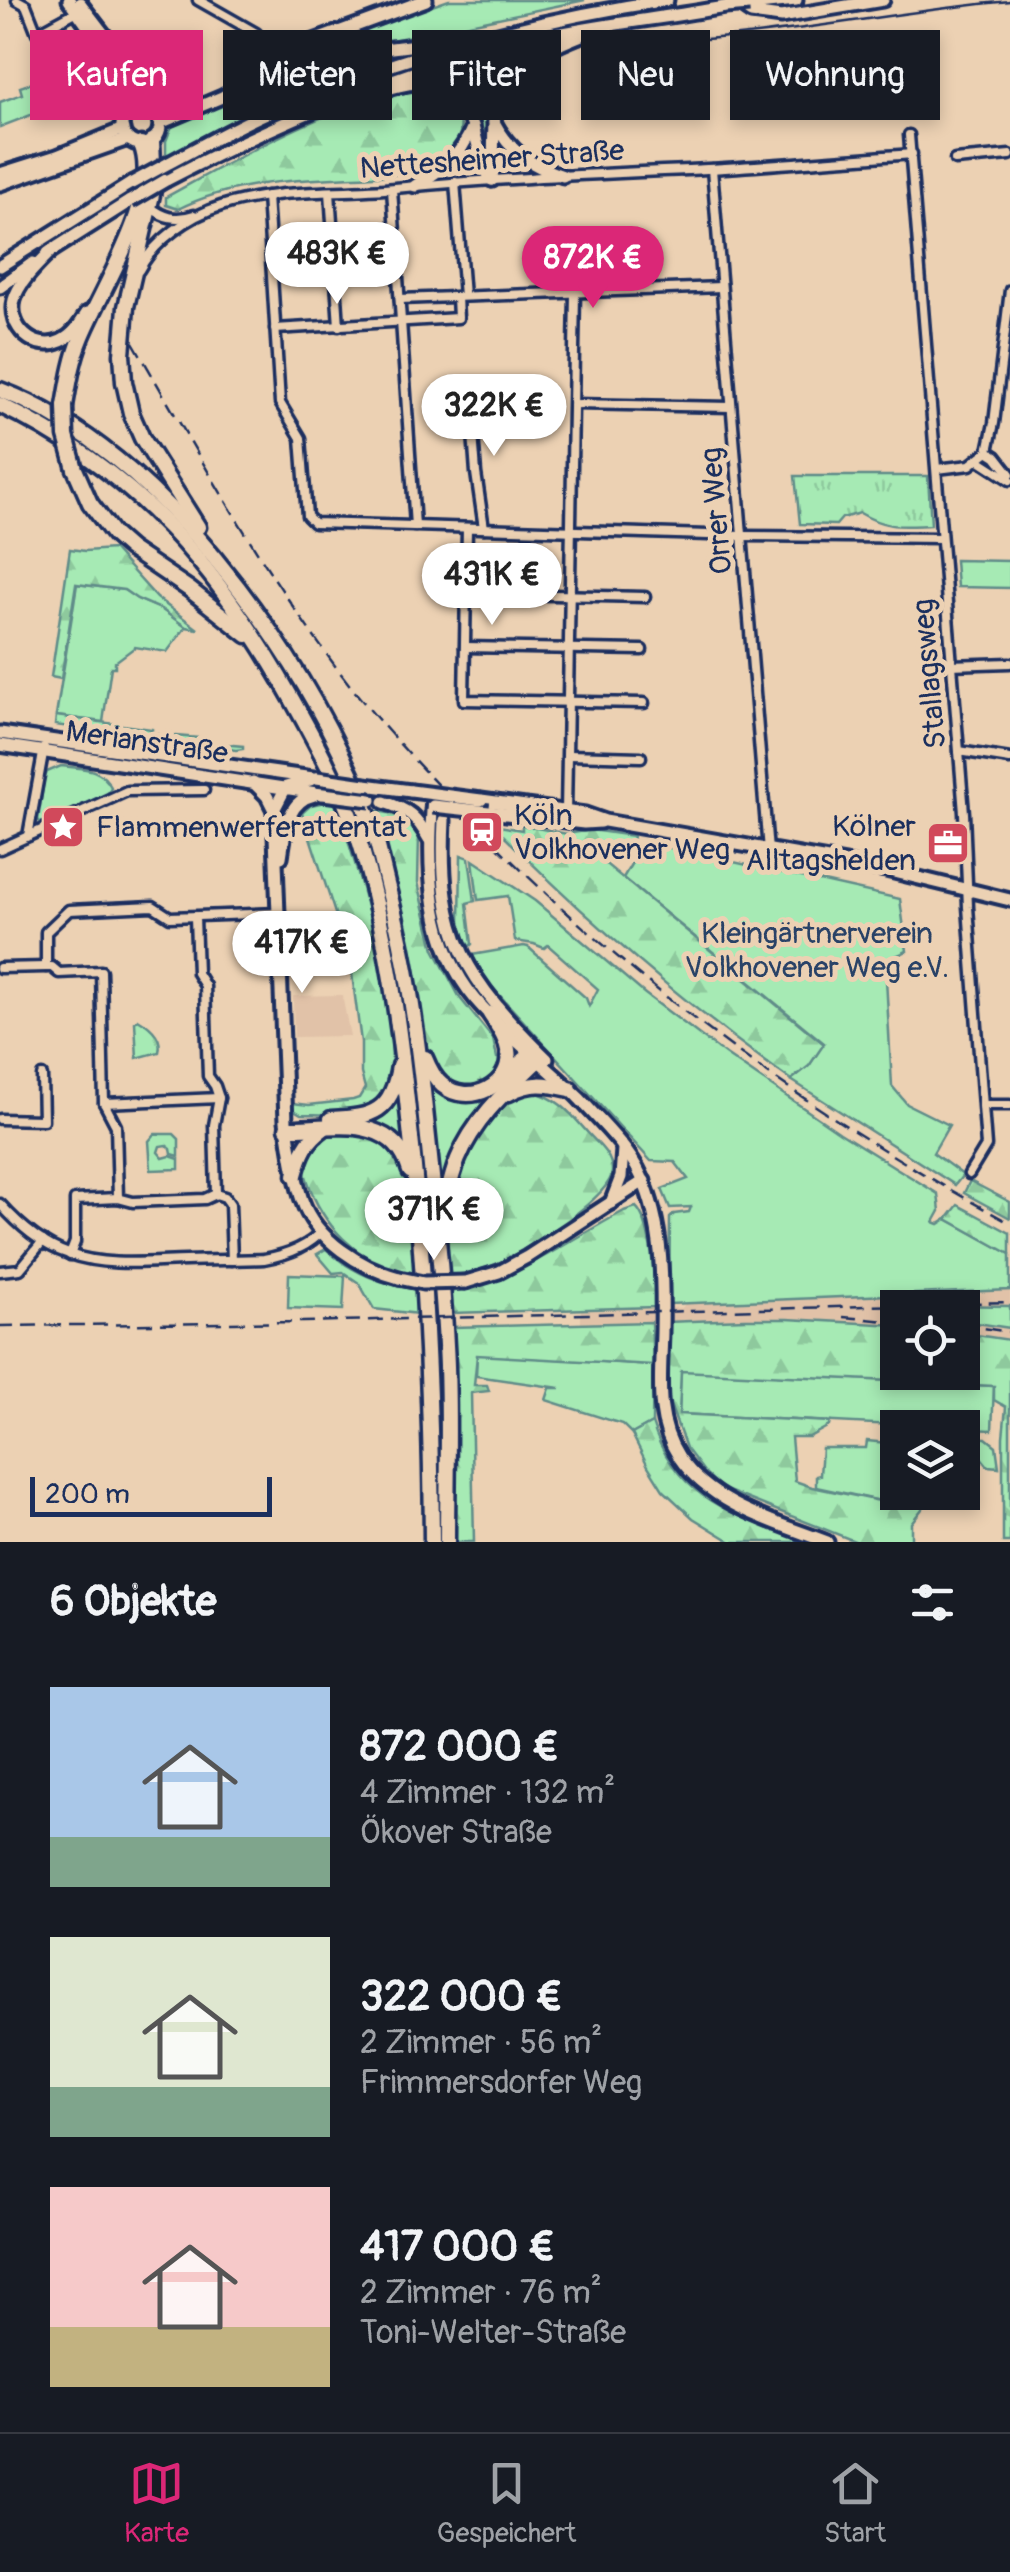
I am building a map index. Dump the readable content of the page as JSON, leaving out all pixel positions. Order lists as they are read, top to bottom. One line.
{"streets":{"street":["Nettesheimer Straße","Orrer Weg","Stallagsweg","Merianstraße"]},"crossings":[["Nettesheimer Straße","Orrer Weg"],["Nettesheimer Straße","Stallagsweg"]],"parks":["Kleingärtnerverein Volkhovener Weg e.V."],"places":{"place":["Flammenwerferattentat"],"station":["Köln Volkhovener Weg"],"office":["Kölner Alltagshelden"]},"scale_bar":"200 m","page":{"chip":["Kaufen","Mieten","Filter","Neu","Wohnung"],"price":["483K €","872K €","322K €","431K €","417K €","371K €"],"scale":"200 m","heading":"6 Objekte","list":[{"name":"872 000 €","note":"4 Zimmer · 132 m² · Ökover Straße"},{"name":"322 000 €","note":"2 Zimmer · 56 m² · Frimmersdorfer Weg"},{"name":"417 000 €","note":"2 Zimmer · 76 m² · Toni-Welter-Straße"}],"tabs":["Karte","Gespeichert","Start"]}}
